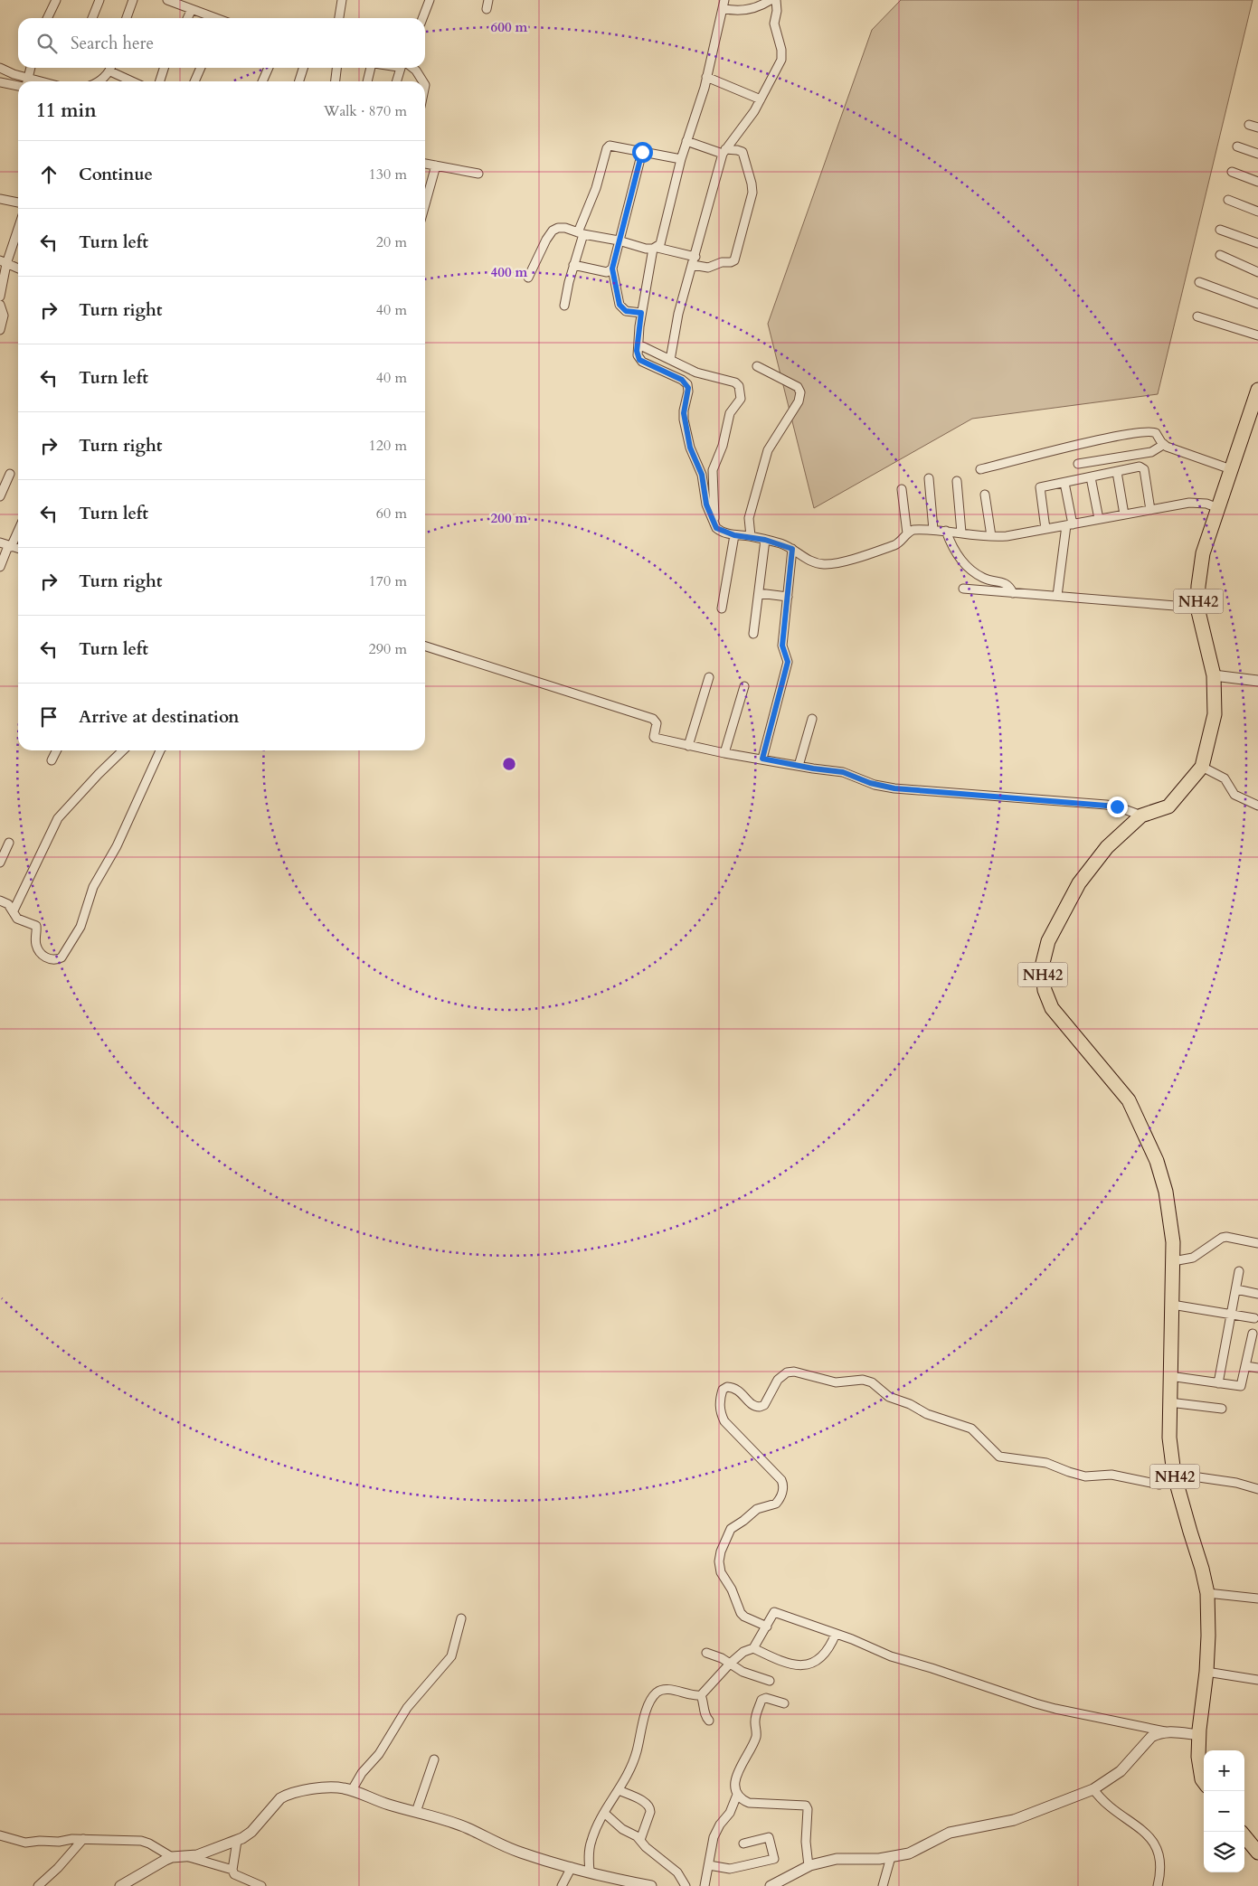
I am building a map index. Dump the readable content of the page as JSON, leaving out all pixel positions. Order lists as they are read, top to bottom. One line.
{"streets":{"highway":["NH42"]},"page":{"search":"Search here","heading":["11 min","Walk · 870 m"],"list":[["Continue","130 m"],["Turn left","20 m"],["Turn right","40 m"],["Turn left","40 m"],["Turn right","120 m"],["Turn left","60 m"],["Turn right","170 m"],["Turn left","290 m"],"Arrive at destination"],"map_buttons":["+","−"]},"rings":["600 m","400 m","200 m"]}
